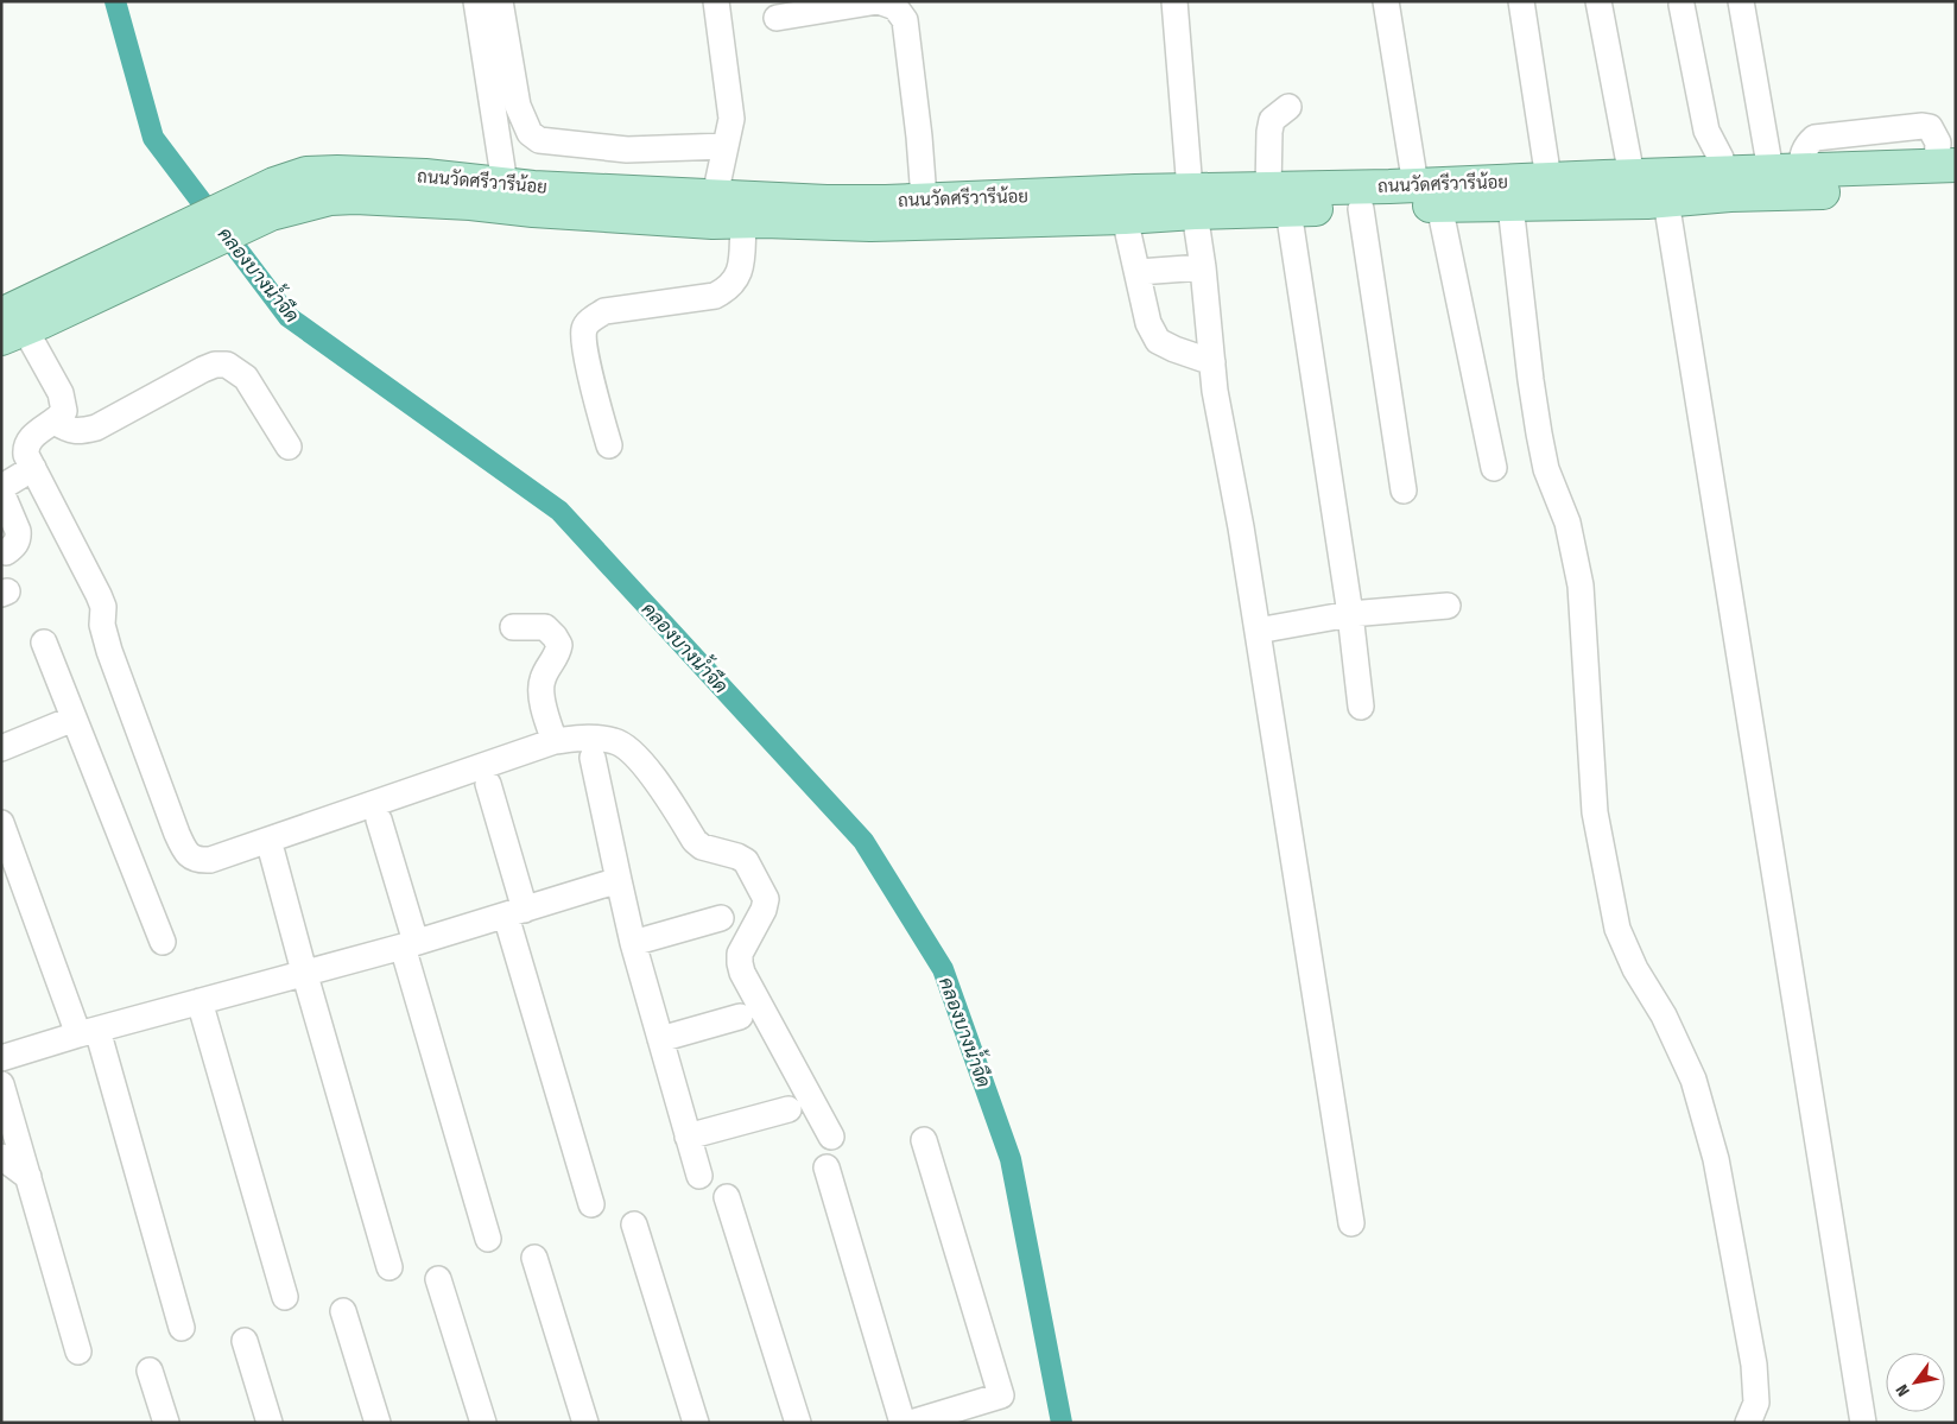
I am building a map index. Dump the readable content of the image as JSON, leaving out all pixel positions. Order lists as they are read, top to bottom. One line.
{"streets":{"main road":["ถนนวัดศรีวารีน้อย"]},"water":["คลองบางน้ำจืด"],"north":"bottom left"}
